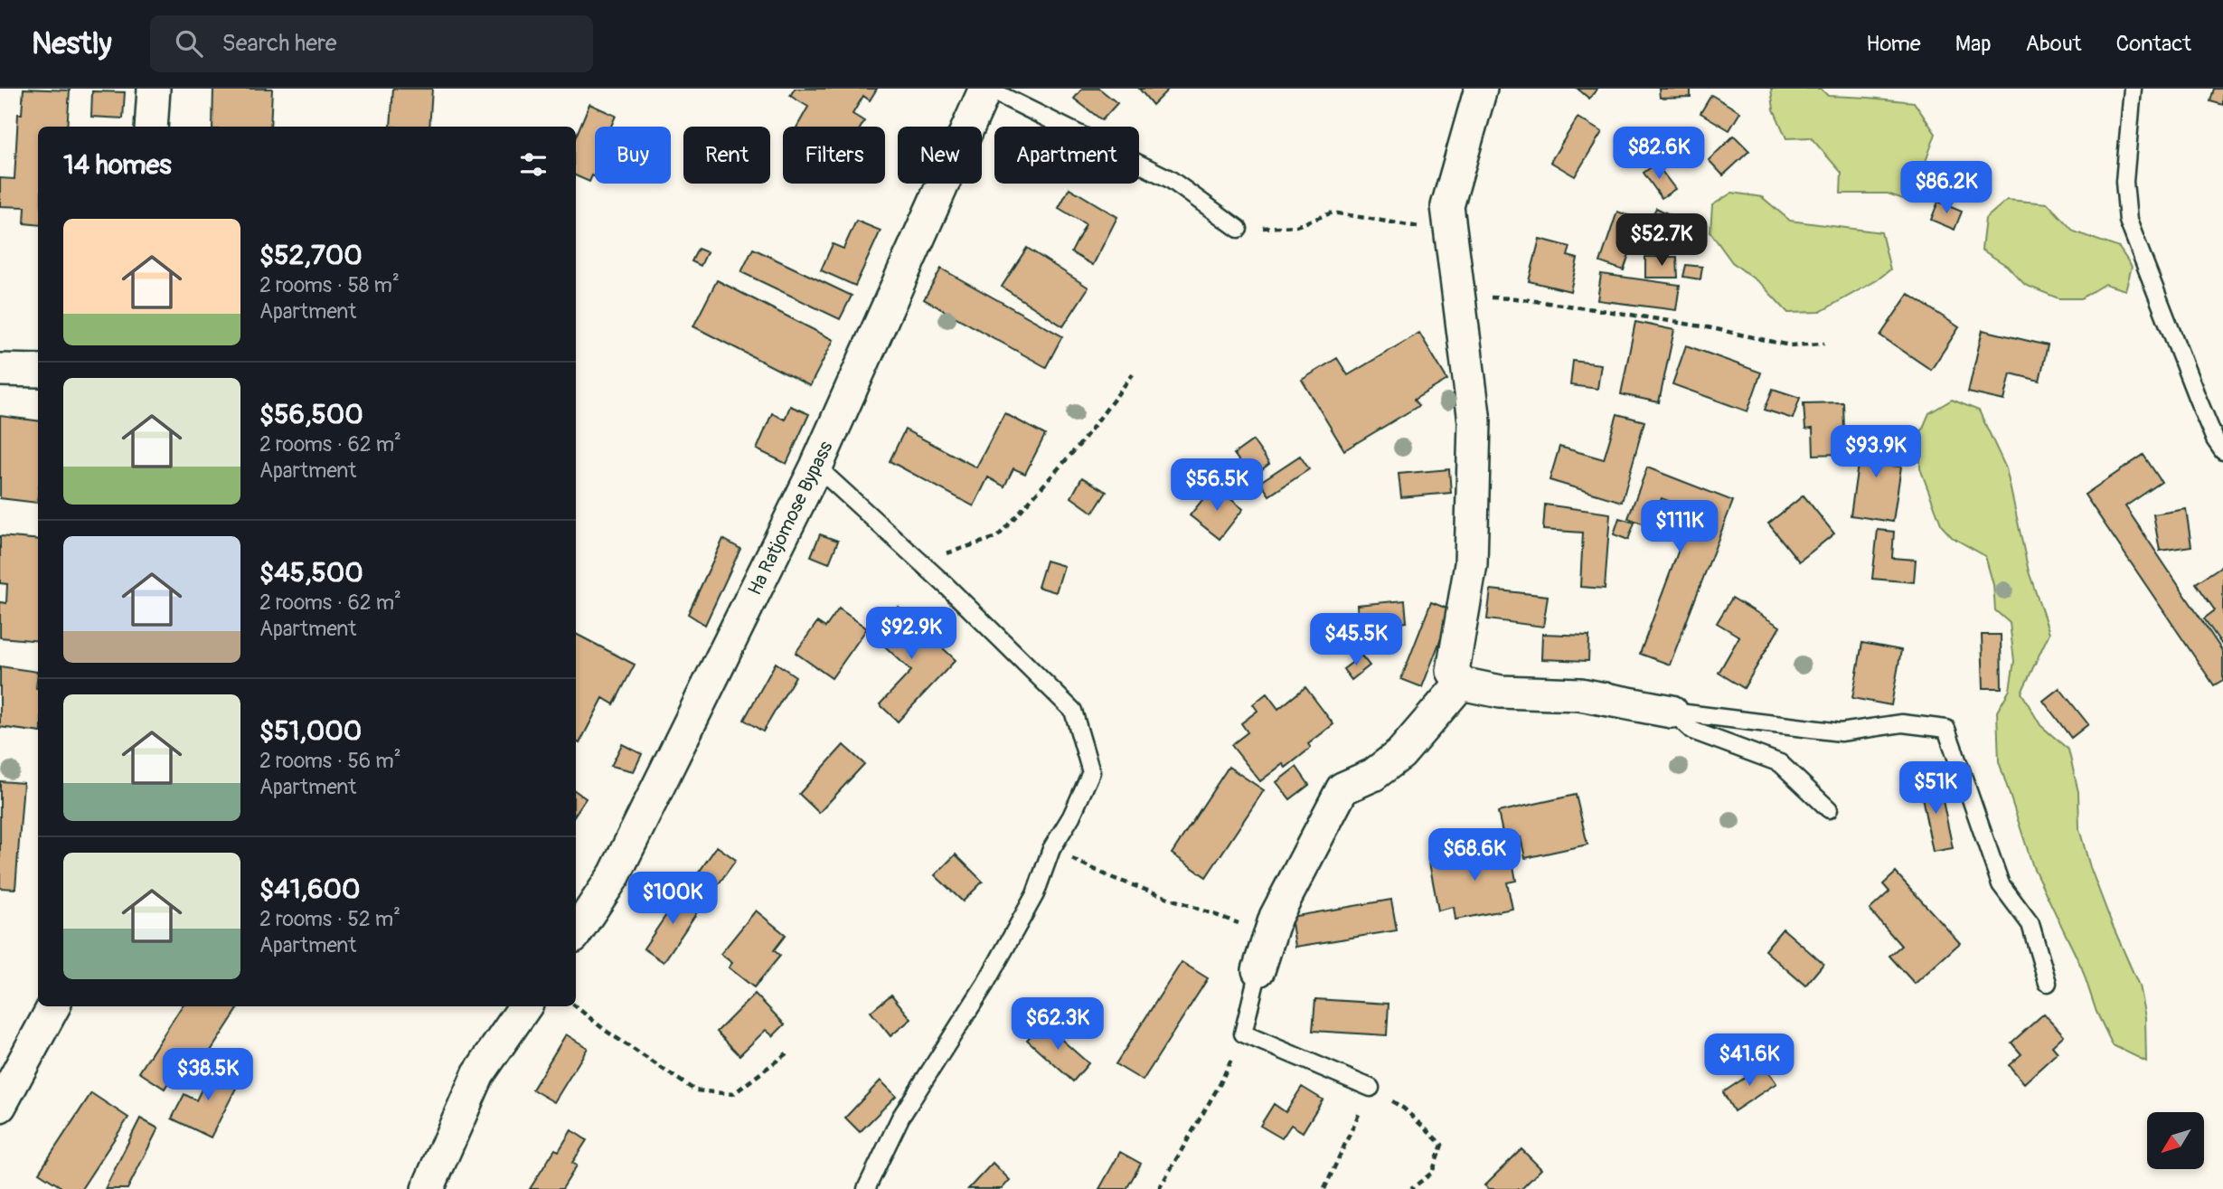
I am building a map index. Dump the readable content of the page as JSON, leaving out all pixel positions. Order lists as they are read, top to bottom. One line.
{"streets":{"street":["Ha Ratjomose Bypass"]},"north":"bottom left","page":{"header":"Nestly","search":"Search here","nav":["Home","Map","About","Contact"],"price":["$82.6K","$86.2K","$52.7K","$93.9K","$56.5K","$111K","$92.9K","$45.5K","$51K","$68.6K","$100K","$62.3K","$41.6K","$38.5K"],"chip":["Buy","Rent","Filters","New","Apartment"],"heading":"14 homes","list":[{"name":"$52,700","note":"2 rooms · 58 m² · Apartment"},{"name":"$56,500","note":"2 rooms · 62 m² · Apartment"},{"name":"$45,500","note":"2 rooms · 62 m² · Apartment"},{"name":"$51,000","note":"2 rooms · 56 m² · Apartment"},{"name":"$41,600","note":"2 rooms · 52 m² · Apartment"}]}}
